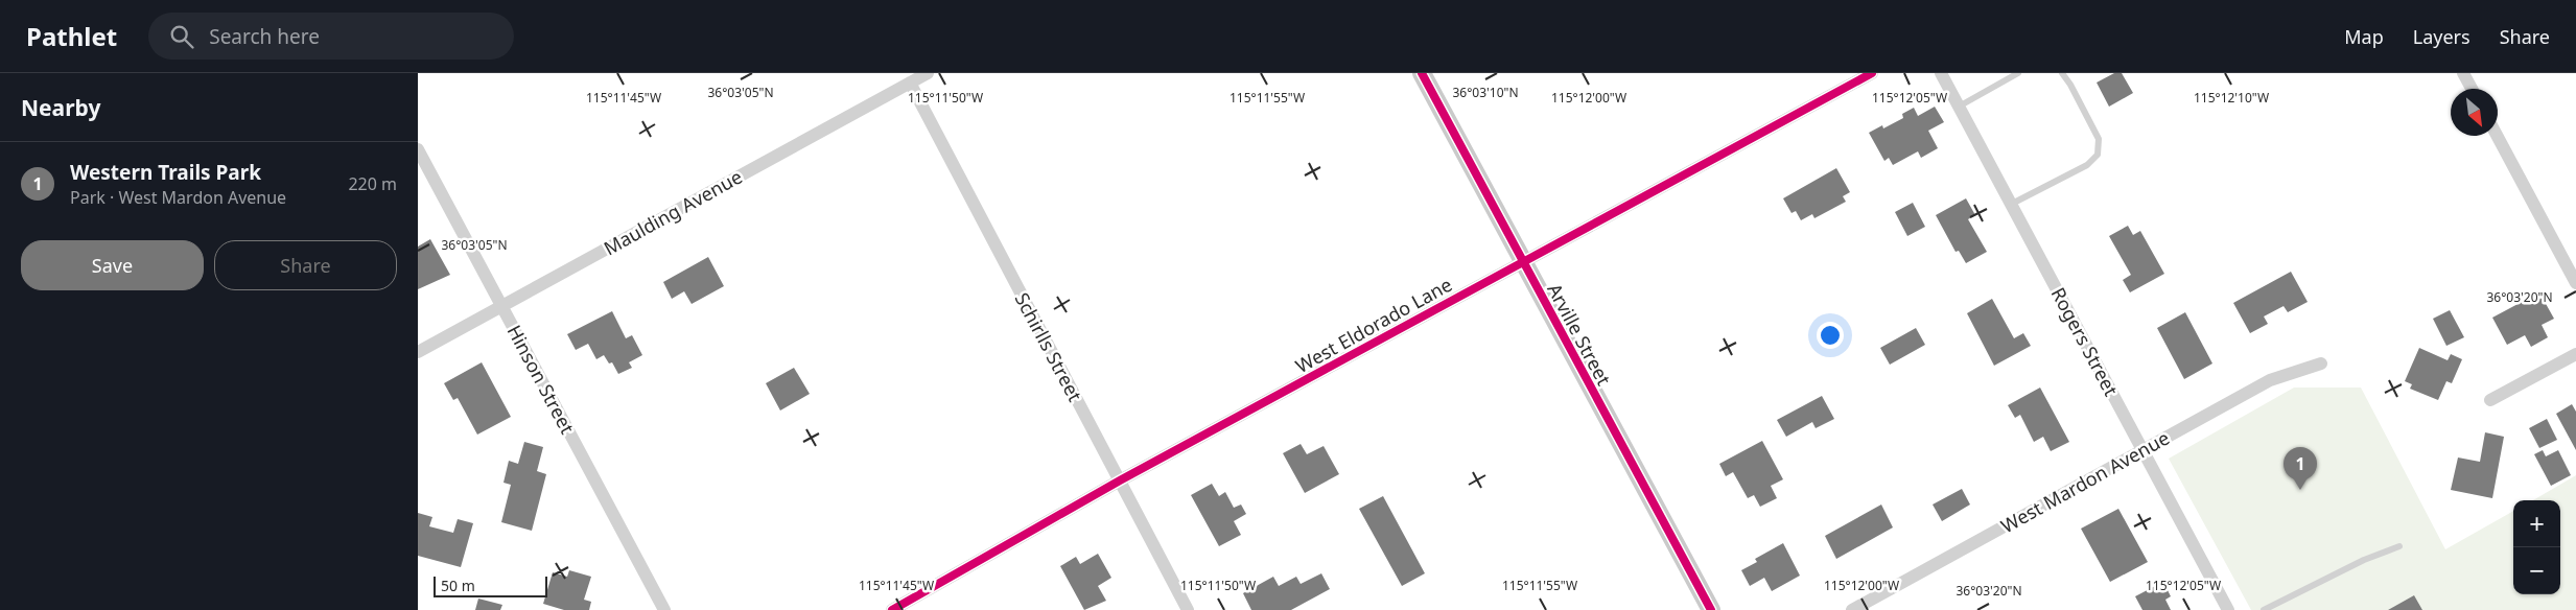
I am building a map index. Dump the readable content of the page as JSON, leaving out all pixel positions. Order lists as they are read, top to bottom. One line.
{"streets":{"street":["Maulding Avenue","West Eldorado Lane","Arville Street","Rogers Street","Schirlls Street","Hinson Street","West Mardon Avenue"]},"crossings":[["Maulding Avenue","Schirlls Street"],["Maulding Avenue","Hinson Street"],["West Eldorado Lane","Arville Street"],["West Eldorado Lane","Schirlls Street"],["Rogers Street","West Mardon Avenue"]],"scale_bar":"50 m","north":"bottom right","page":{"header":"Pathlet","search":"Search here","nav":["Map","Layers","Share"],"heading":"Nearby","list":[{"mark":"1","name":"Western Trails Park","note":"Park · West Mardon Avenue","value":"220 m"}],"buttons":["Save","Share"],"pins":"1","map_buttons":["+","−"],"scale":"50 m"},"coordinates":["36°03'10\"N","36°03'05\"N","115°11'45\"W","115°11'55\"W","115°12'00\"W","115°12'05\"W","115°12'10\"W","115°11'50\"W","36°03'20\"N"]}
